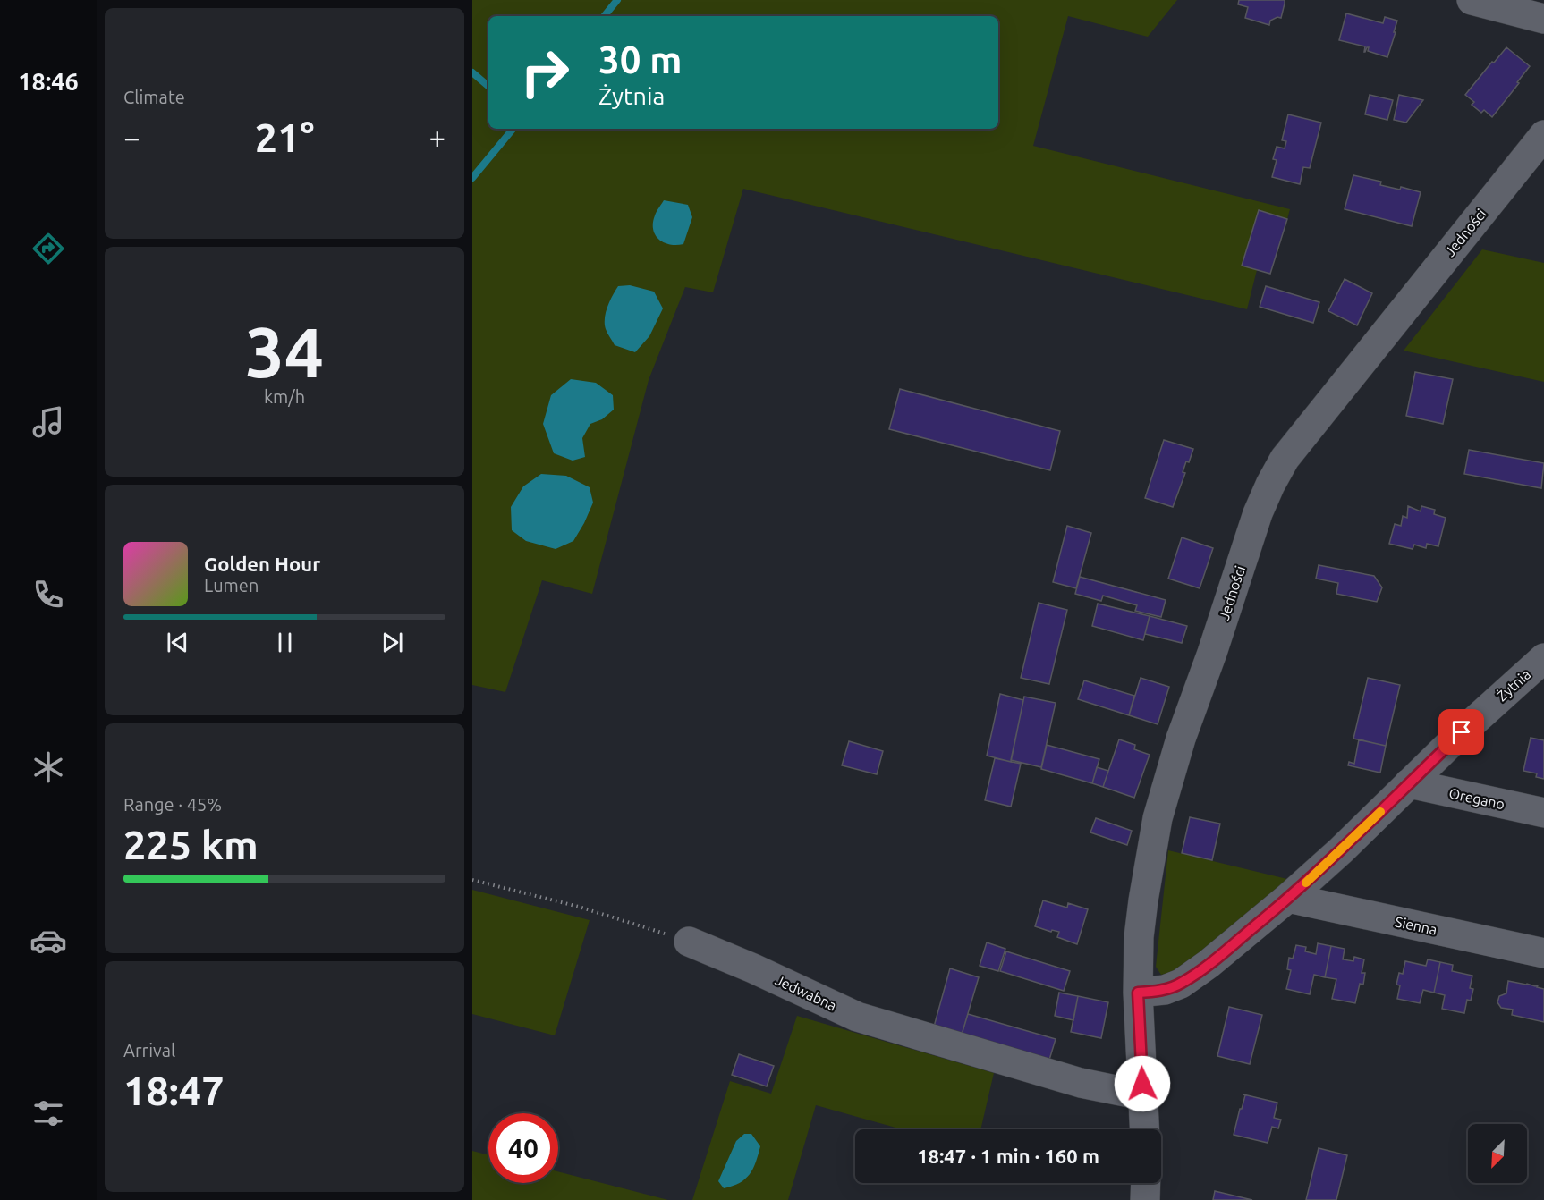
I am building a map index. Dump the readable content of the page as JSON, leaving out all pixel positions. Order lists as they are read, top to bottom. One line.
{"streets":{"street":["Jedności","Żytnia","Oregano","Sienna","Jedwabna"]},"crossings":[["Jedności","Żytnia"],["Jedności","Jedwabna"],["Żytnia","Oregano"],["Żytnia","Sienna"]],"north":"bottom left","page":{"tabs":"18:46","tile":["Climate",["34","km/h"],["Range · 45%","225 km"],["Arrival","18:47"]],"turn":["30 m","Żytnia"],"heat":["−","21°","+"],"song":["Golden Hour","Lumen"],"limit":"40","trip":"18:47 · 1 min · 160 m"}}
